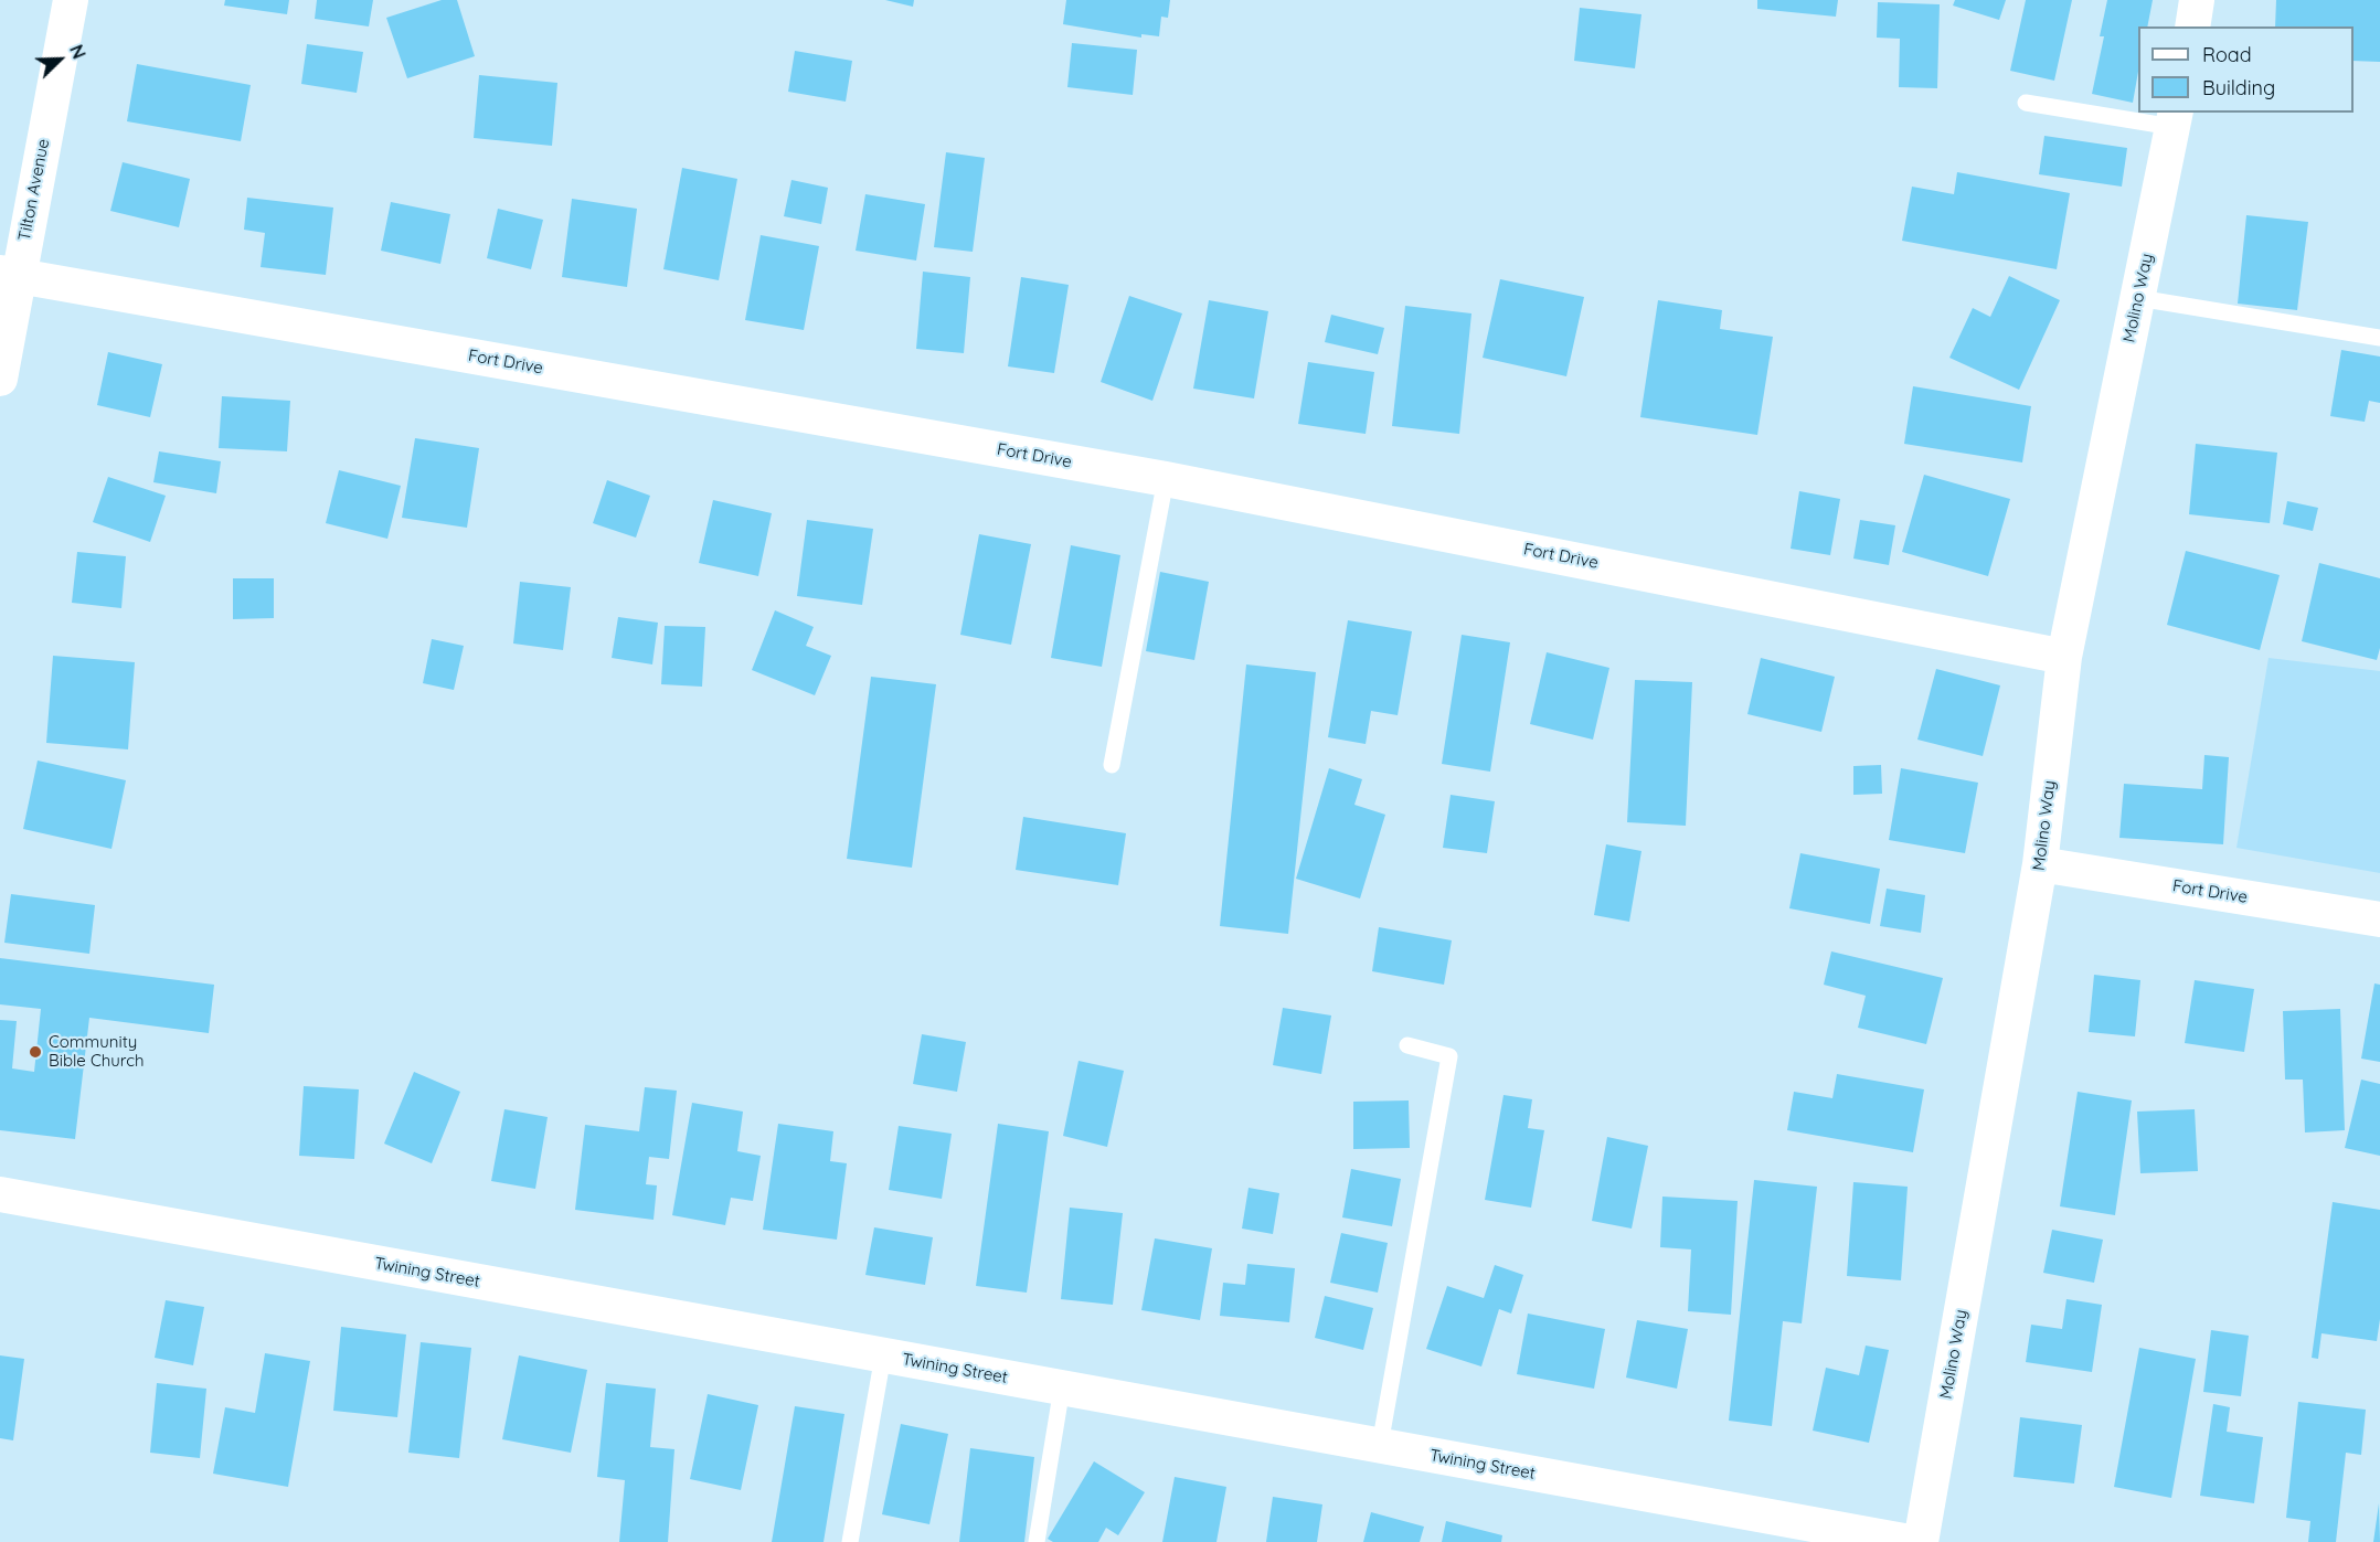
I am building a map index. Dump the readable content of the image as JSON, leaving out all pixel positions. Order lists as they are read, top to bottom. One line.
{"streets":{"street":["Tilton Avenue","Molino Way","Fort Drive","Twining Street"]},"crossings":[["Tilton Avenue","Fort Drive"],["Molino Way","Fort Drive"]],"places":["Community Bible Church"],"legend":["Road","Building"],"north":"top right"}
